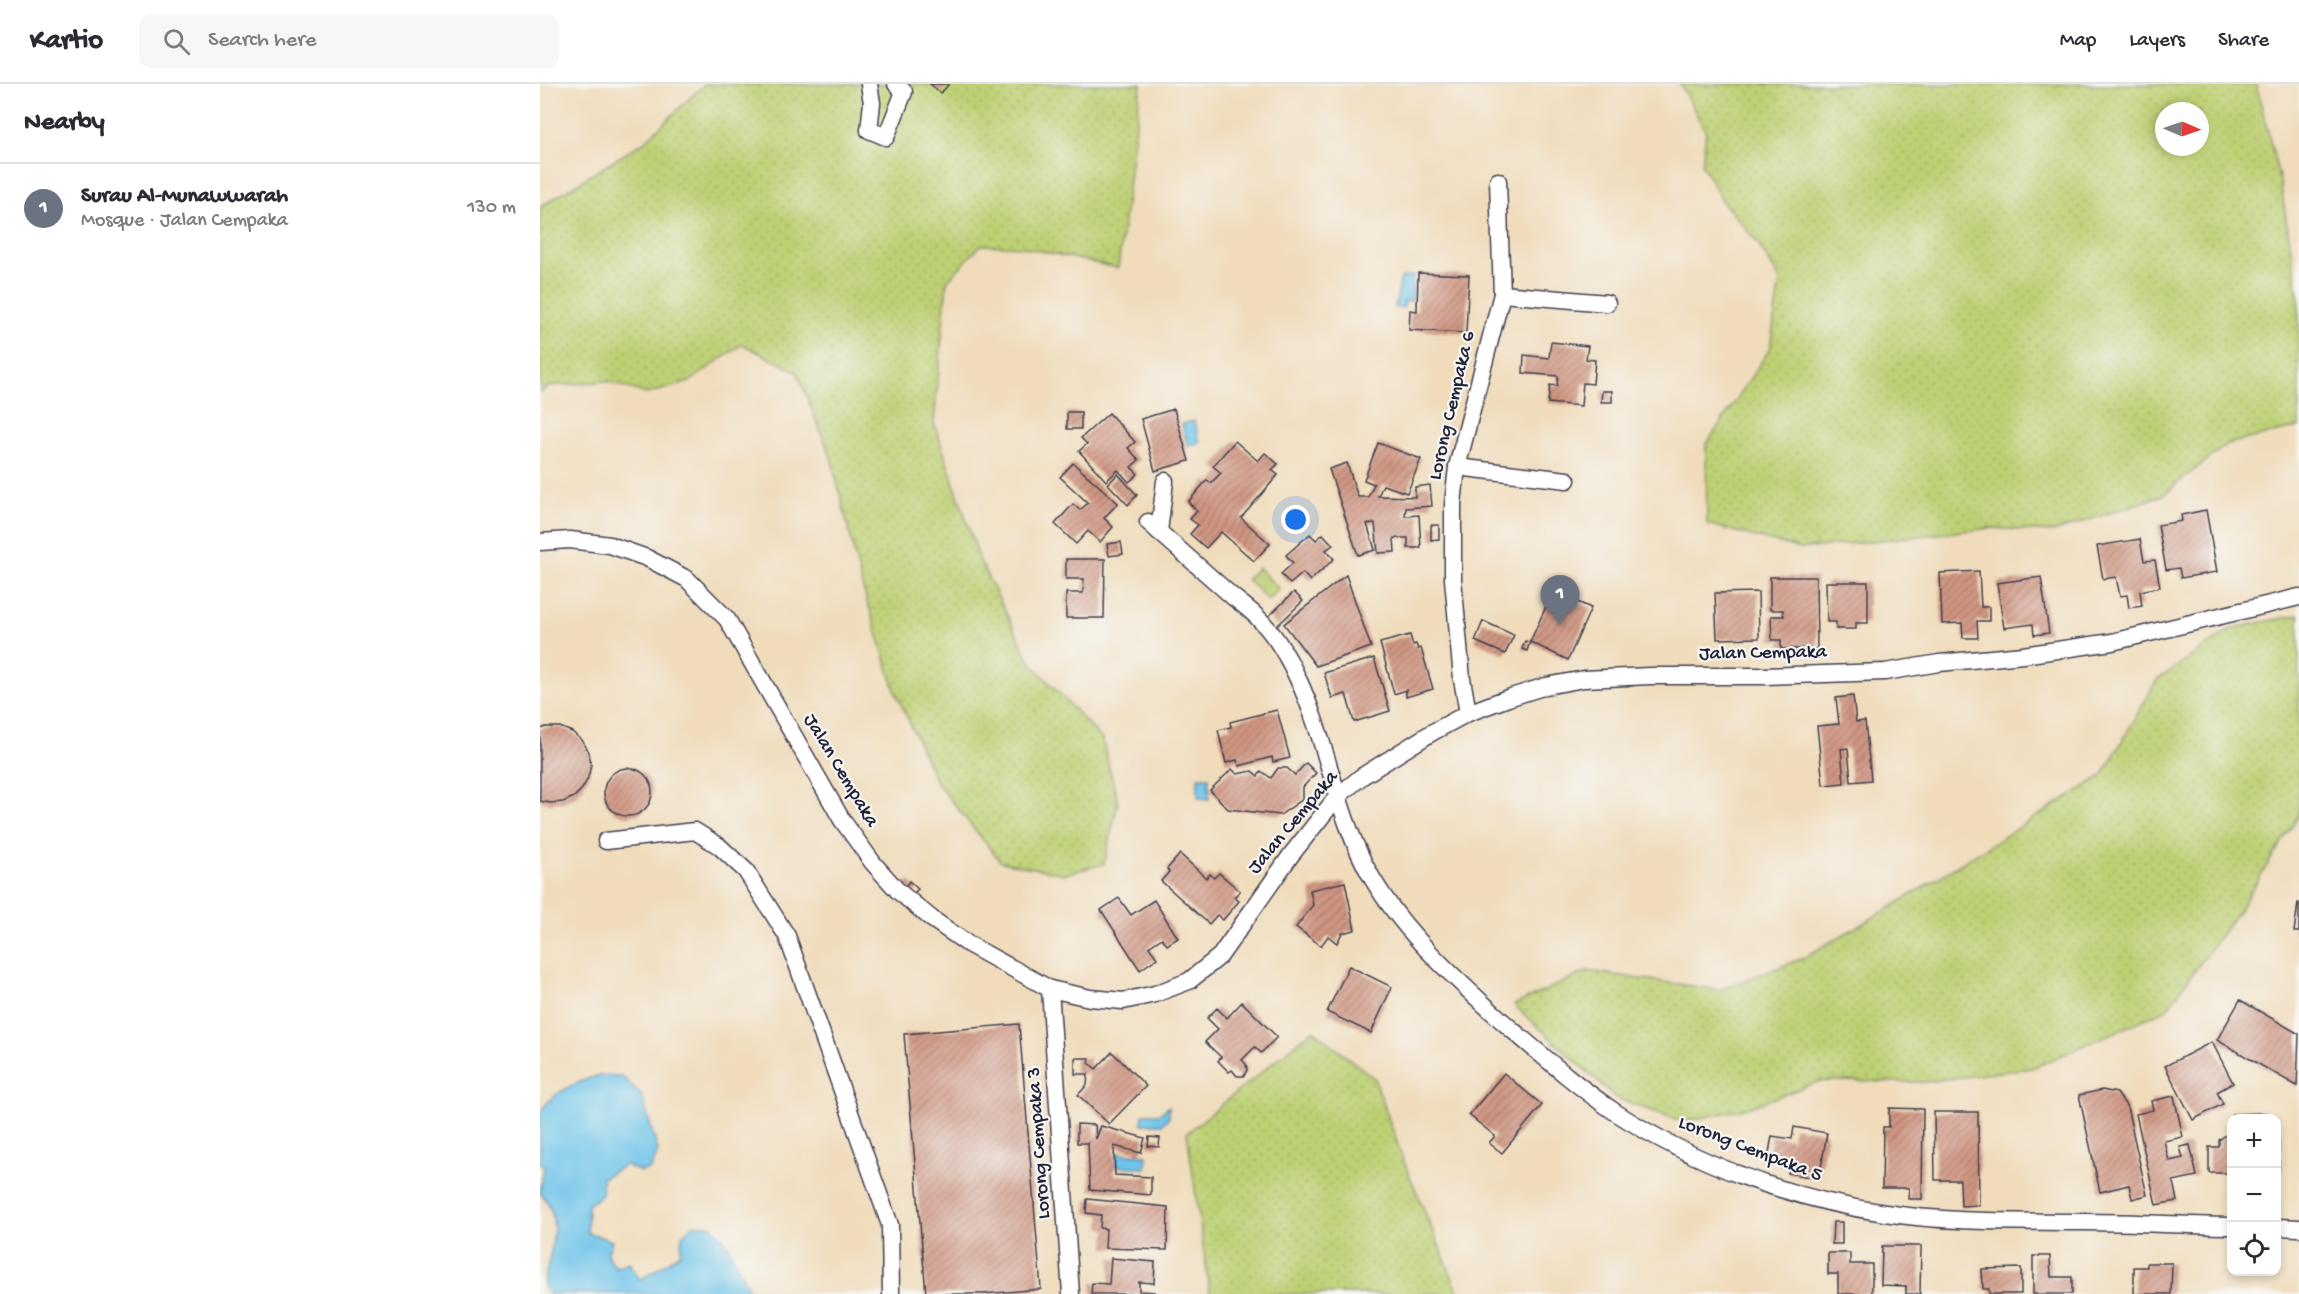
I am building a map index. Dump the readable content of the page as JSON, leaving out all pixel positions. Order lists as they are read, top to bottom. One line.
{"streets":{"street":["Lorong Cempaka 6","Jalan Cempaka","Lorong Cempaka 3","Lorong Cempaka 5"]},"crossings":[["Lorong Cempaka 6","Jalan Cempaka"],["Jalan Cempaka","Lorong Cempaka 3"],["Jalan Cempaka","Lorong Cempaka 5"]],"north":"right","page":{"header":"Kartio","search":"Search here","nav":["Map","Layers","Share"],"heading":"Nearby","list":[{"mark":"1","name":"Surau Al-Munawwarah","note":"Mosque · Jalan Cempaka","value":"130 m"}],"pins":"1","map_buttons":["+","−"]}}
